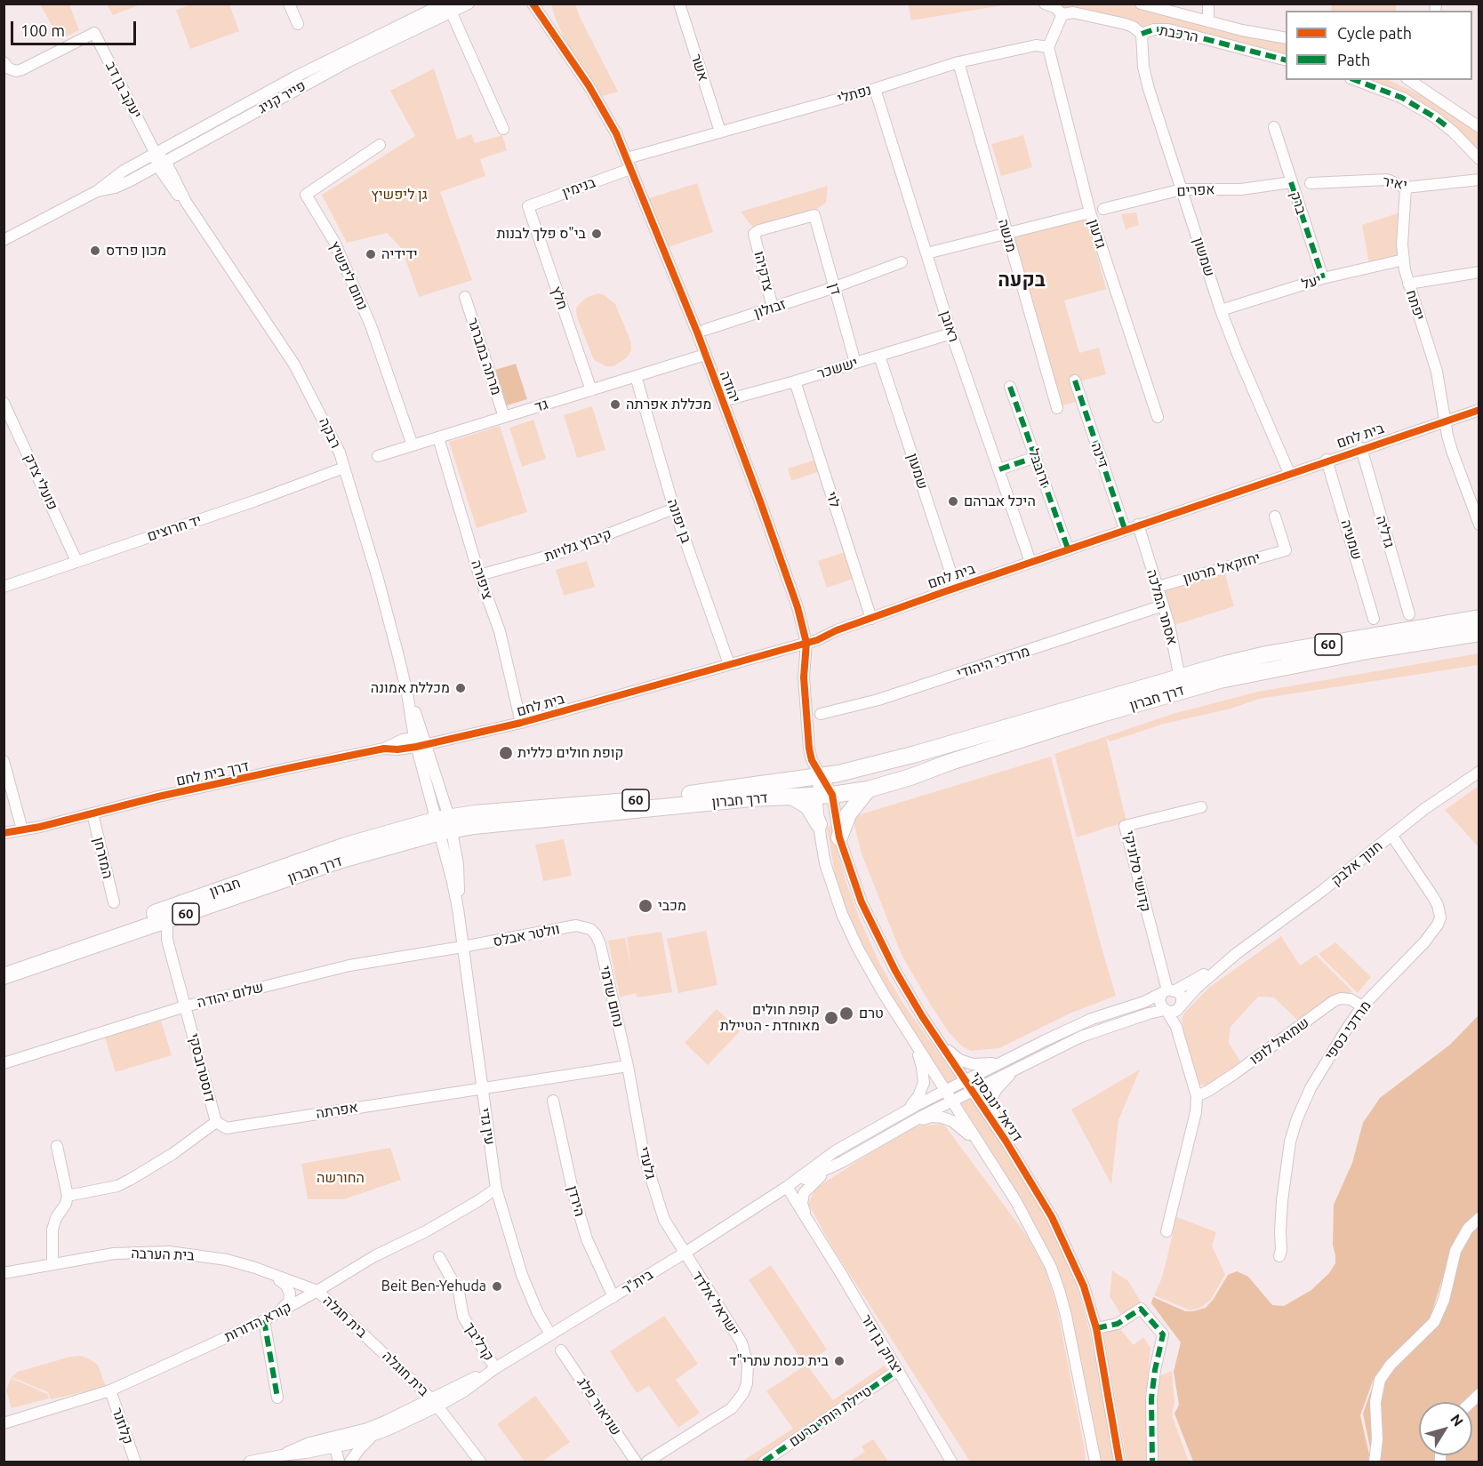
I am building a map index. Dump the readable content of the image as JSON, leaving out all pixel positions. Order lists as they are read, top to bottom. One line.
{"streets":{"highway":["60","דרך חברון","חברון"],"street":["הרכבת","אשר","יעקב בן דב","נפתלי","פייר קניג","יאיר","בנימין","אפרים","ברק","גדעון","מנשה","שמשון","צדקיהו","נחום ליפשיץ","יעל","דן","חלץ","יפתח","זבולון","ראובן","מרתה במברגר","יששכר","יהודה","גד","רבקה","בית לחם","דינה","זרובבל","שמעון","פועלי צדק","לוי","בן יפונה","יד חרוצים","גדליה","שמעיה","קיבוץ גלויות","יחזקאל מרטון","ציפורה","אסתר המלכה","מרדכי היהודי","דרך בית לחם","המזרחן","חנוך אלבק","קדושי סלוניקי","וולטר אבלס","שלום יהודה","נחום שדמי","מרדכי כספי","שמואל לופו","דוסטרובסקי","דניאל ינובסקי","אפרתה","עין גדי","גלעדי","הירדן","בית הערבה","בית\"ר","ישראל אלדד","בית חגלה","קורא הדורות","קרליבך","יצחק בן דור","בית חוגלה","שניאור פלג","טיילת רותי ברעם","קלוזנר"]},"crossings":[["הרכבת","שמשון"],["אשר","נפתלי"],["יעקב בן דב","פייר קניג"],["יעקב בן דב","רבקה"],["נפתלי","בנימין"],["נפתלי","גדעון"],["נפתלי","מנשה"],["נפתלי","ראובן"],["נפתלי","יהודה"],["פייר קניג","רבקה"],["יאיר","יפתח"],["בנימין","חלץ"],["בנימין","יהודה"],["אפרים","ברק"],["אפרים","שמשון"],["ברק","יעל"],["שמשון","יעל"],["שמשון","בית לחם"],["צדקיהו","דן"],["צדקיהו","זבולון"],["נחום ליפשיץ","גד"],["יעל","יפתח"],["דן","זבולון"],["דן","יששכר"],["חלץ","גד"],["יפתח","בית לחם"],["ראובן","יששכר"],["ראובן","בית לחם"],["מרתה במברגר","גד"],["יששכר","יהודה"],["יששכר","שמעון"],["יששכר","לוי"],["יהודה","גד"],["יהודה","בית לחם"],["יהודה","דרך חברון"],["יהודה","דניאל ינובסקי"],["גד","בן יפונה"],["גד","ציפורה"],["רבקה","בית לחם"],["רבקה","יד חרוצים"],["רבקה","דרך חברון"],["רבקה","דרך בית לחם"],["רבקה","חברון"],["רבקה","עין גדי"],["בית לחם","דינה"],["בית לחם","זרובבל"],["בית לחם","שמעון"],["בית לחם","לוי"],["בית לחם","בן יפונה"],["בית לחם","גדליה"],["בית לחם","שמעיה"],["בית לחם","ציפורה"],["בית לחם","אסתר המלכה"],["בית לחם","דרך בית לחם"],["פועלי צדק","יד חרוצים"],["בן יפונה","קיבוץ גלויות"],["קיבוץ גלויות","ציפורה"],["יחזקאל מרטון","אסתר המלכה"],["אסתר המלכה","מרדכי היהודי"],["אסתר המלכה","דרך חברון"],["דרך חברון","חברון"],["דרך חברון","דוסטרובסקי"],["דרך חברון","דניאל ינובסקי"],["דרך חברון","עין גדי"],["דרך בית לחם","המזרחן"],["חנוך אלבק","קדושי סלוניקי"],["חנוך אלבק","מרדכי כספי"],["חנוך אלבק","דניאל ינובסקי"],["חנוך אלבק","בית\"ר"],["חברון","עין גדי"],["וולטר אבלס","שלום יהודה"],["וולטר אבלס","נחום שדמי"],["וולטר אבלס","עין גדי"],["שלום יהודה","דוסטרובסקי"],["שלום יהודה","עין גדי"],["נחום שדמי","אפרתה"],["נחום שדמי","גלעדי"],["מרדכי כספי","שמואל לופו"],["דוסטרובסקי","אפרתה"],["דניאל ינובסקי","בית\"ר"],["אפרתה","עין גדי"],["אפרתה","גלעדי"],["עין גדי","בית\"ר"],["עין גדי","קורא הדורות"],["גלעדי","בית\"ר"],["גלעדי","ישראל אלדד"],["הירדן","בית\"ר"],["בית הערבה","בית חגלה"],["בית הערבה","קורא הדורות"],["בית\"ר","ישראל אלדד"],["בית\"ר","קרליבך"],["בית\"ר","יצחק בן דור"],["בית\"ר","בית חוגלה"],["בית חגלה","קורא הדורות"],["בית חגלה","בית חוגלה"],["קורא הדורות","קלוזנר"],["יצחק בן דור","טיילת רותי ברעם"]],"districts":["בקעה"],"parks":["גן ליפשיץ","החורשה"],"places":["בי\"ס פלך לבנות","מכון פרדס","ידידיה","מכללת אפרתה","היכל אברהם","מכללת אמונה","קופת חולים כללית","מכבי","טרם","קופת חולים מאוחדת - הטיילת","Beit Ben-Yehuda","בית כנסת עתרי\"ד"],"legend":["Cycle path","Path"],"scale_bar":"100 m","north":"top right"}
